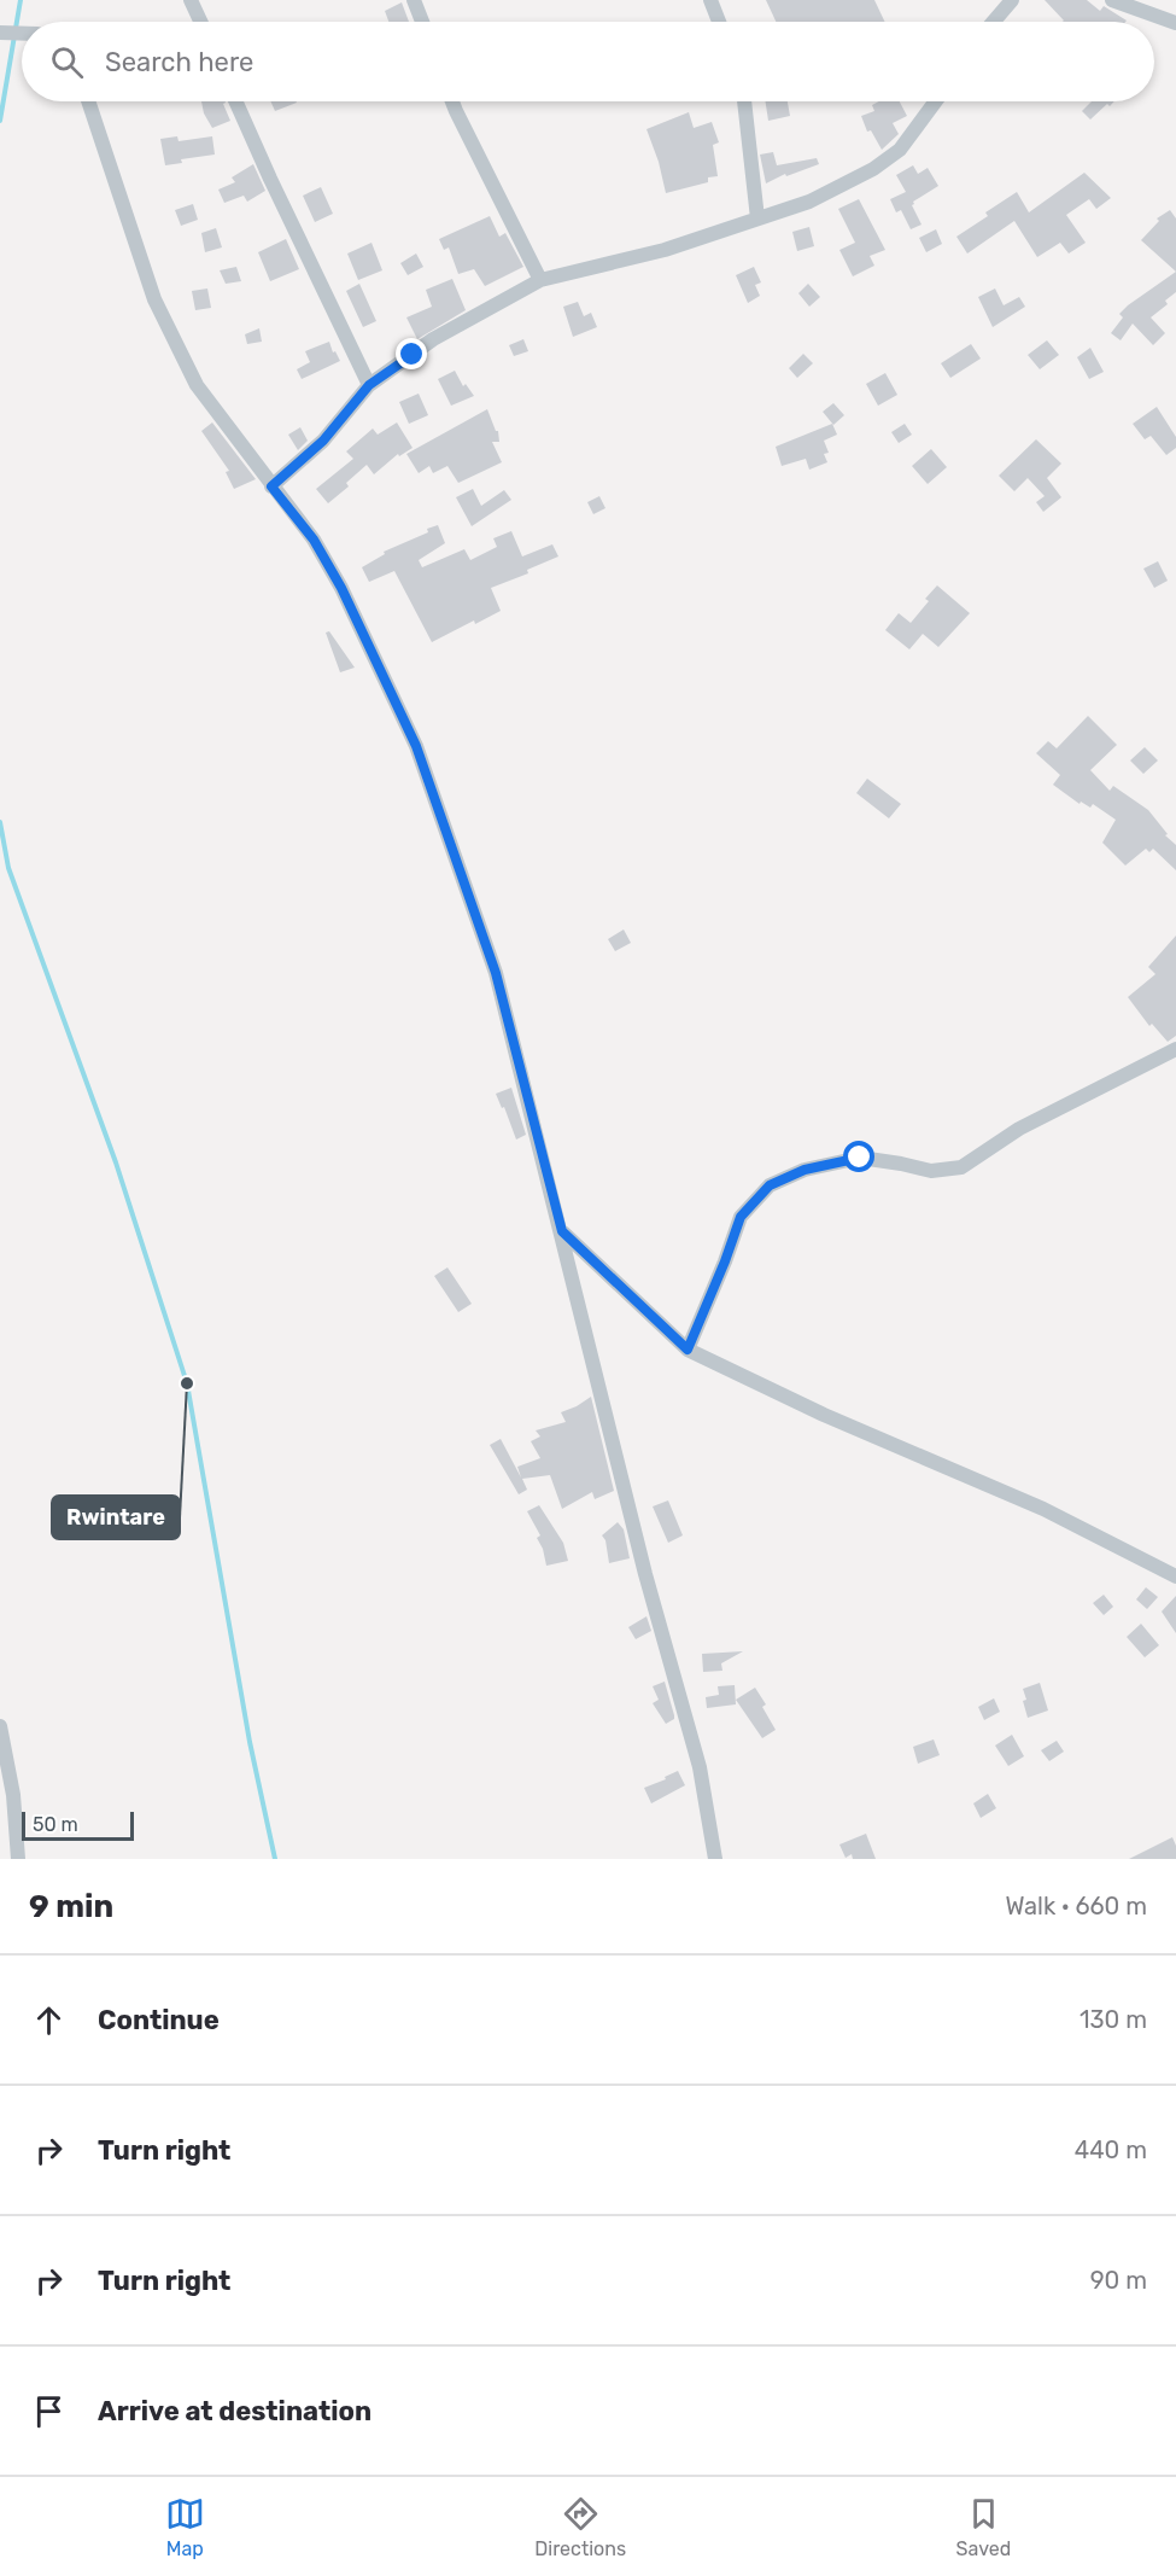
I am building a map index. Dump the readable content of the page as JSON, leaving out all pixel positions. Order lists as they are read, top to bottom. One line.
{"places":["Rwintare"],"scale_bar":"50 m","page":{"search":"Search here","scale":"50 m","heading":["9 min","Walk · 660 m"],"list":[["Continue","130 m"],["Turn right","440 m"],["Turn right","90 m"],"Arrive at destination"],"nav":["Map","Directions","Saved"]}}
